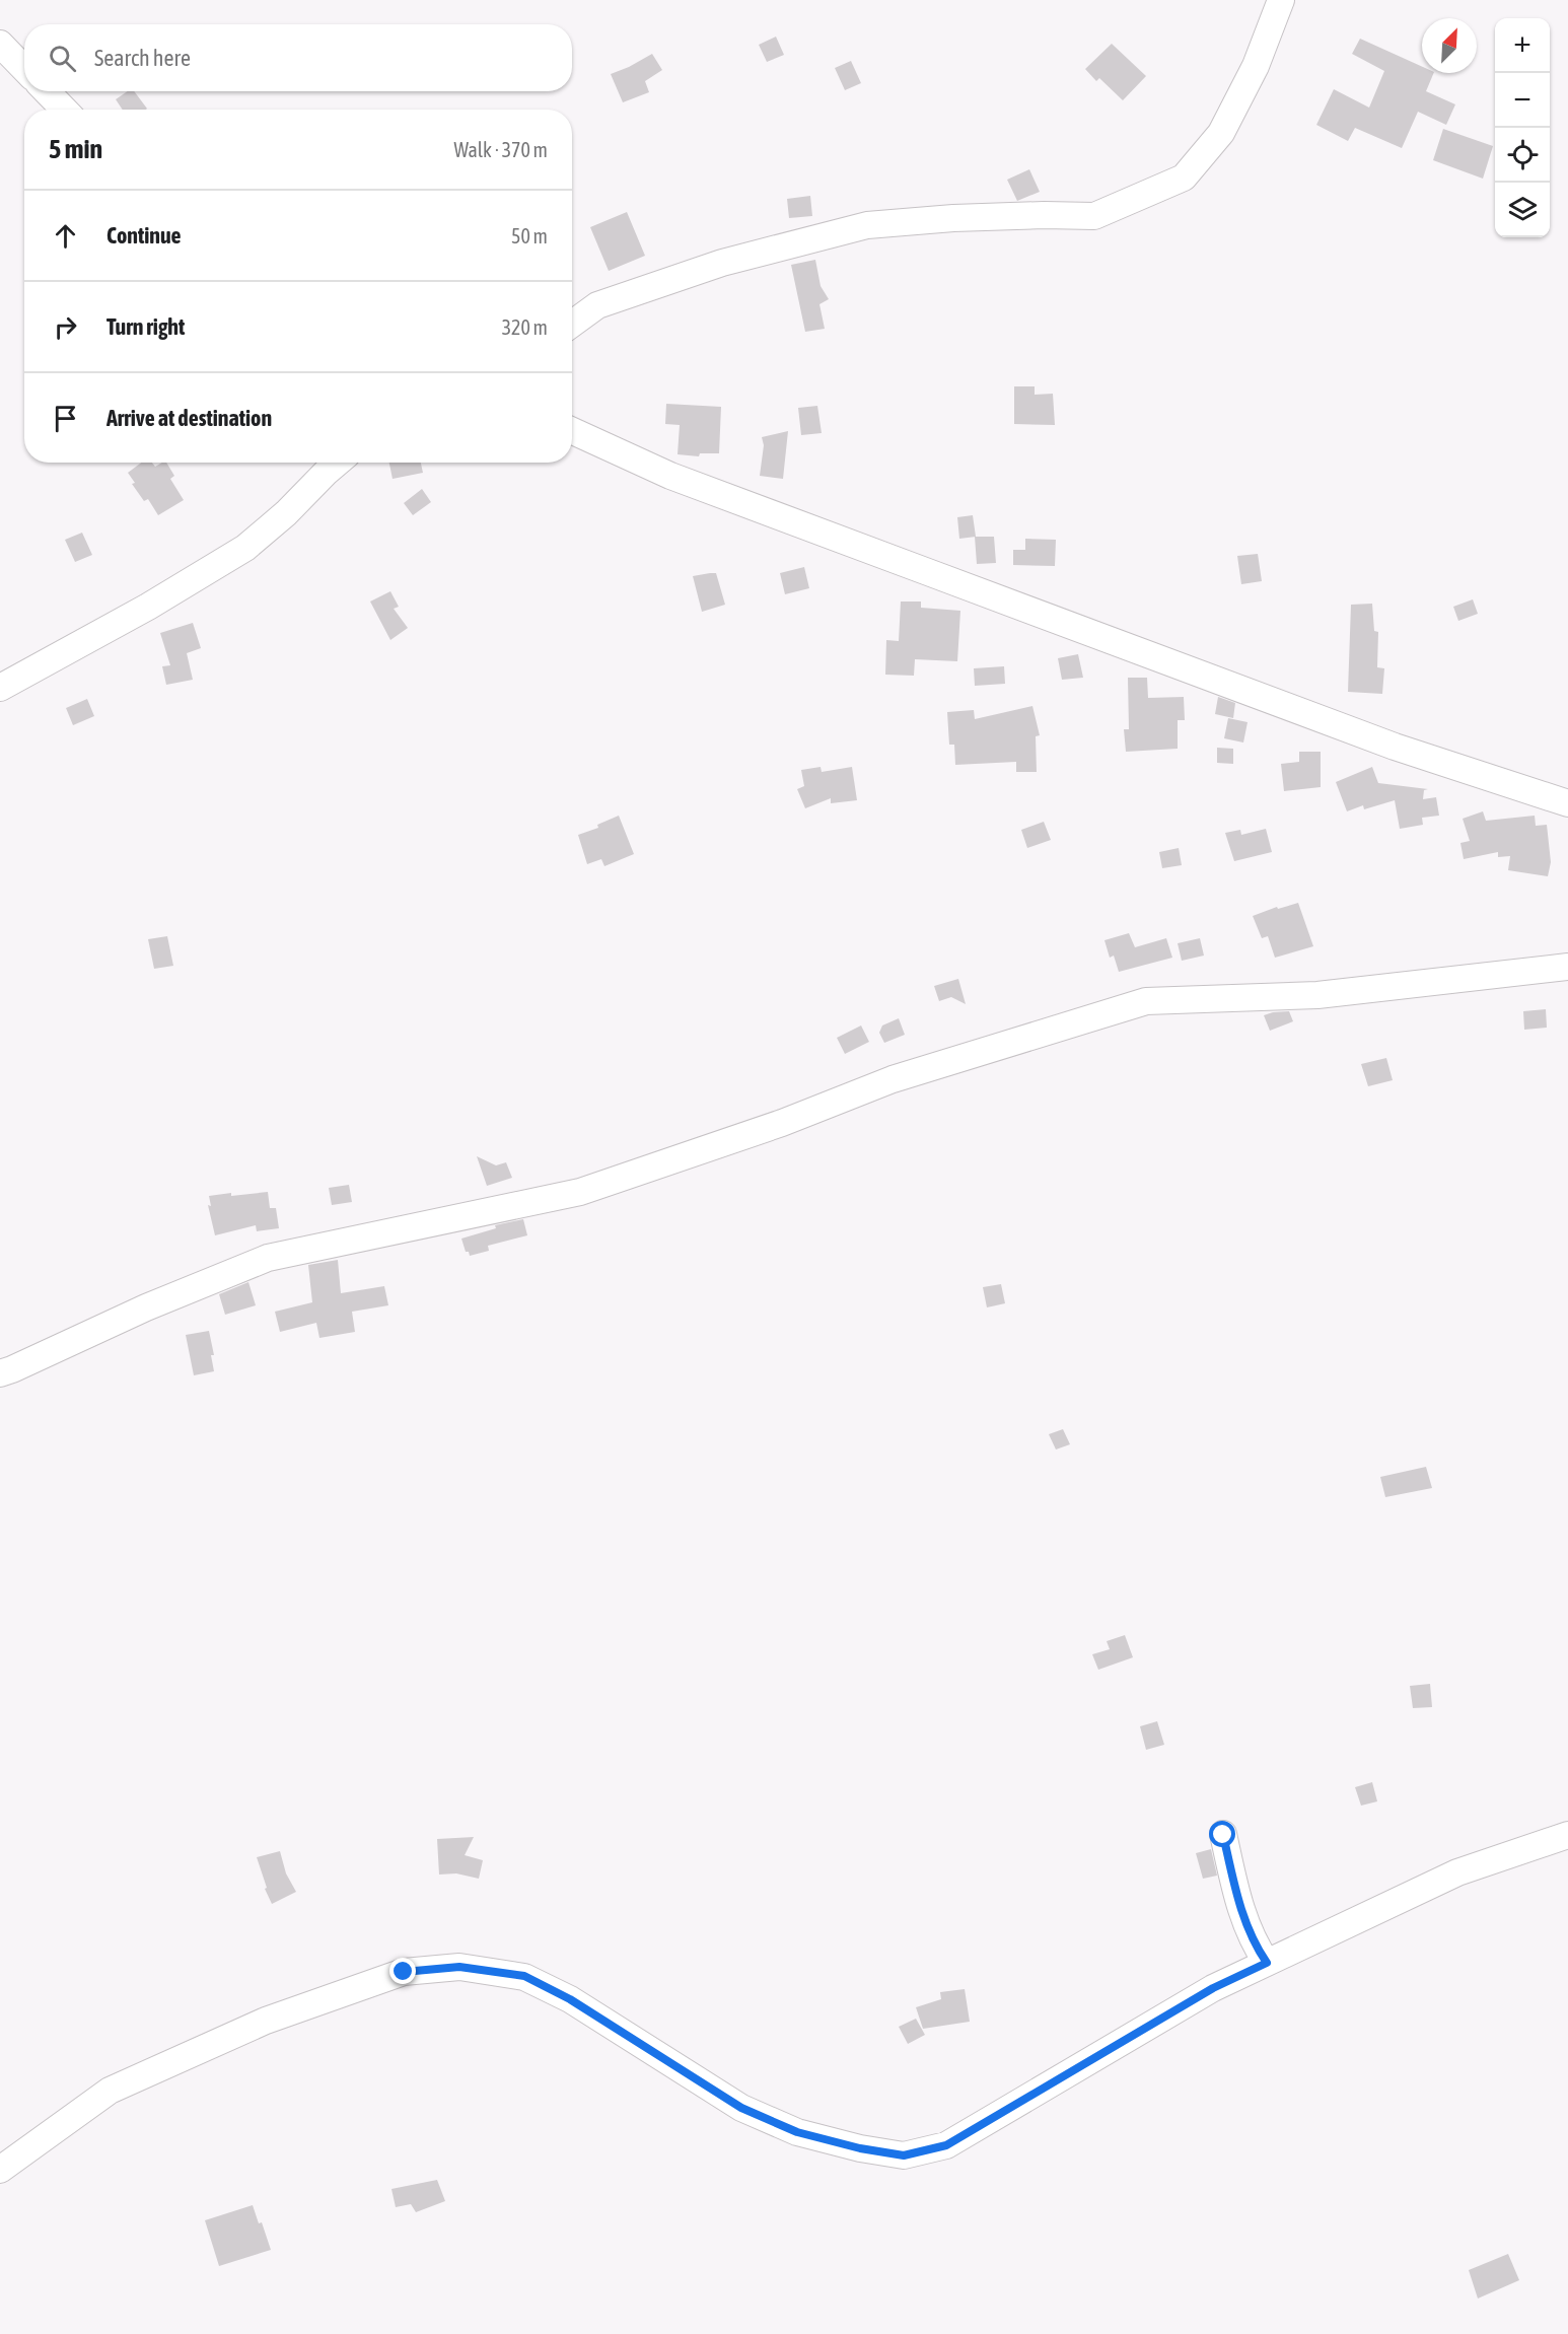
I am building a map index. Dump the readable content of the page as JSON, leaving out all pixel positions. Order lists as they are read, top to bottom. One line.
{"north":"top right","page":{"map_buttons":["+","−"],"search":"Search here","heading":["5 min","Walk · 370 m"],"list":[["Continue","50 m"],["Turn right","320 m"],"Arrive at destination"]}}
